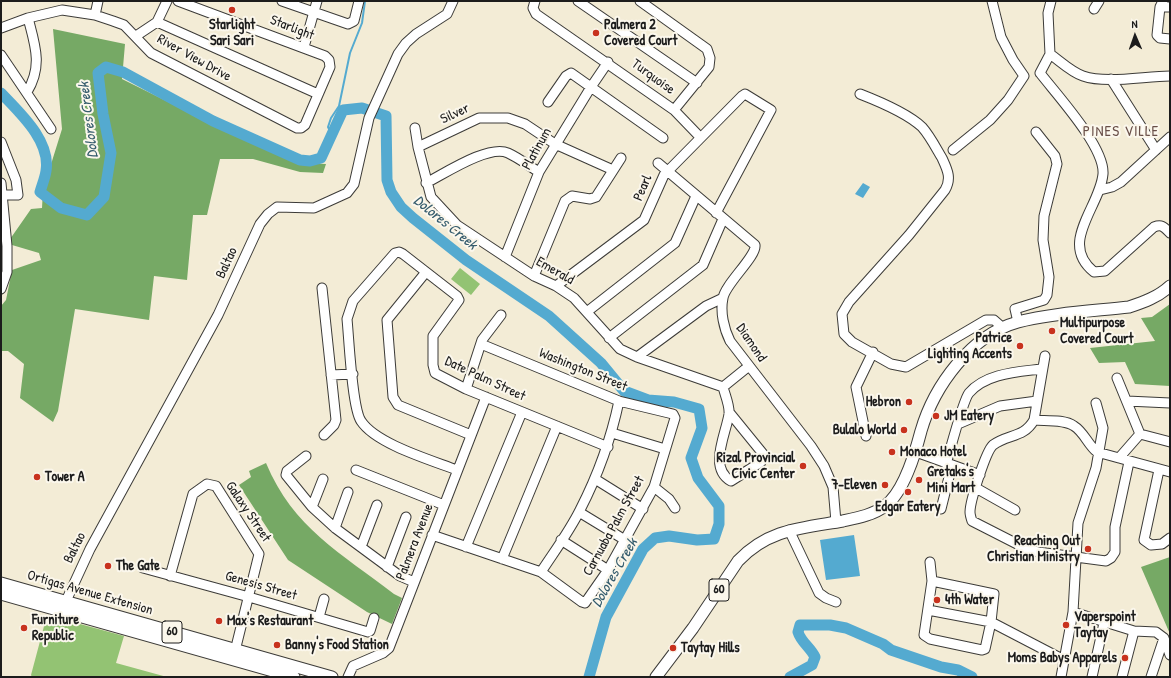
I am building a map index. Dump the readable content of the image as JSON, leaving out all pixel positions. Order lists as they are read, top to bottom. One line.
{"streets":{"main road":["60","Ortigas Avenue Extension"],"street":["Starlight","River View Drive","Turquoise","Silver","Platinum","Pearl","Baltao","Emerald","Diamond","Washington Street","Date Palm Street","Galaxy Street","Carnuaba Palm Street","Palmera Avenue","Genesis Street"]},"crossings":[["Starlight","River View Drive"],["Turquoise","Platinum"],["Turquoise","Pearl"],["Silver","Platinum"],["Silver","Emerald"],["Platinum","Emerald"],["Pearl","Emerald"],["Baltao","Ortigas Avenue Extension"],["Diamond","60"],["Washington Street","Carnuaba Palm Street"],["Date Palm Street","Palmera Avenue"],["Galaxy Street","Genesis Street"],["Galaxy Street","Ortigas Avenue Extension"]],"districts":["PINES VILLE"],"water":["Dolores Creek"],"places":["Starlight Sari Sari","Palmera 2 Covered Court","Multipurpose Covered Court","Patrice Lighting Accents","Hebron","JM Eatery","Bulalo World","Monaco Hotel","Rizal Provincial Civic Center","Tower A","Gretaks's Mini Mart","7-Eleven","Edgar Eatery","Reaching Out Christian Ministry","The Gate","4th Water","Max's Restaurant","Vaperspoint Taytay","Furniture Republic","Banny's Food Station","Taytay Hills","Moms Babys Apparels"],"north":"top"}
